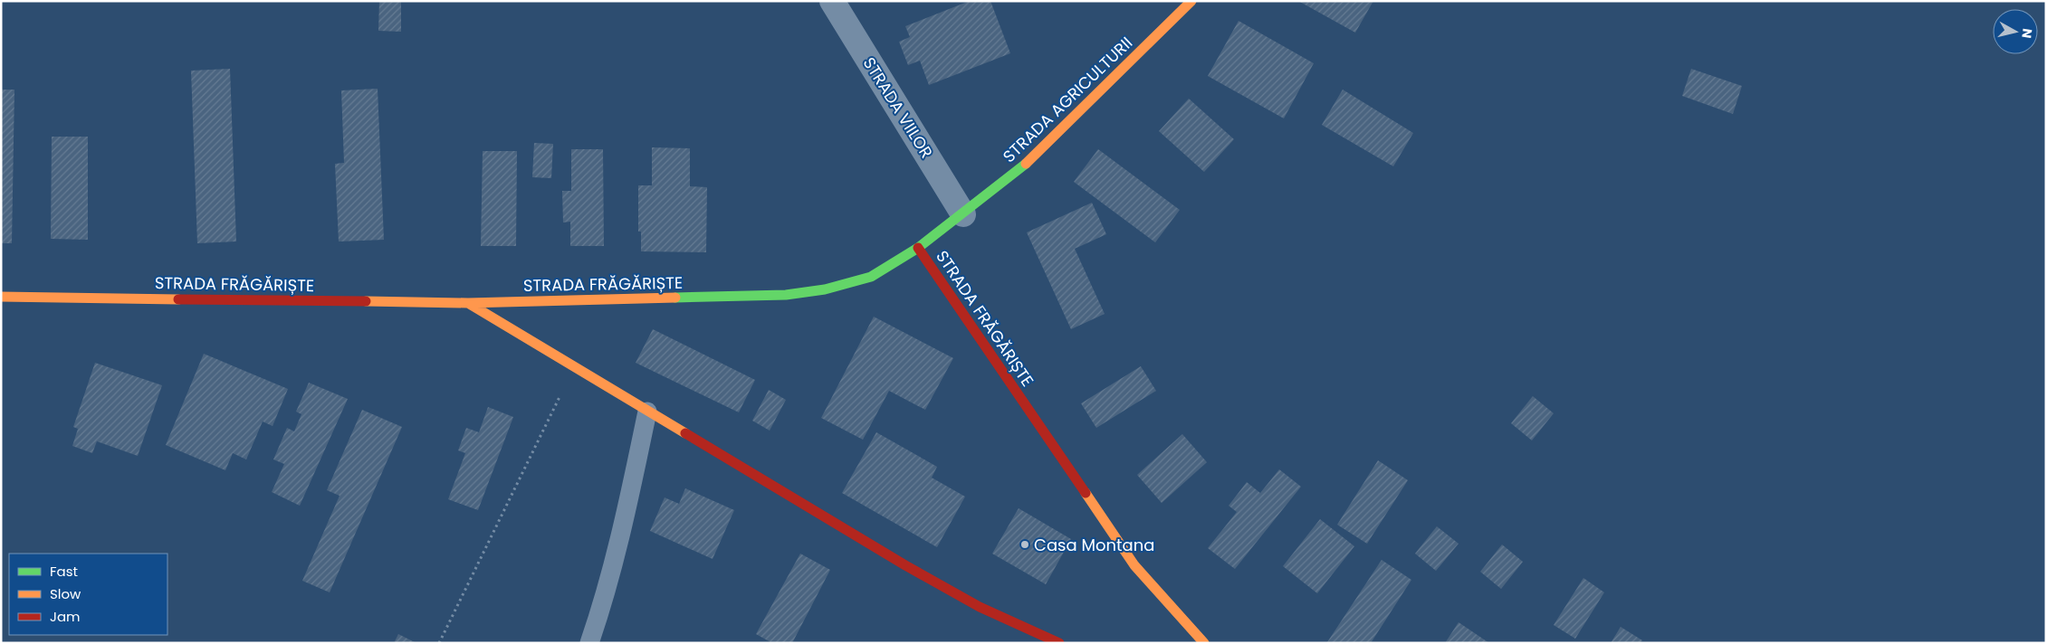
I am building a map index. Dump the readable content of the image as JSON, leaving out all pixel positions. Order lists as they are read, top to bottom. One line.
{"streets":{"street":["STRADA AGRICULTURII","STRADA VIILOR","STRADA FRĂGĂRIȘTE"]},"crossings":[["STRADA AGRICULTURII","STRADA VIILOR"],["STRADA AGRICULTURII","STRADA FRĂGĂRIȘTE"]],"places":["Casa Montana"],"legend":["Fast","Slow","Jam"],"north":"right"}
